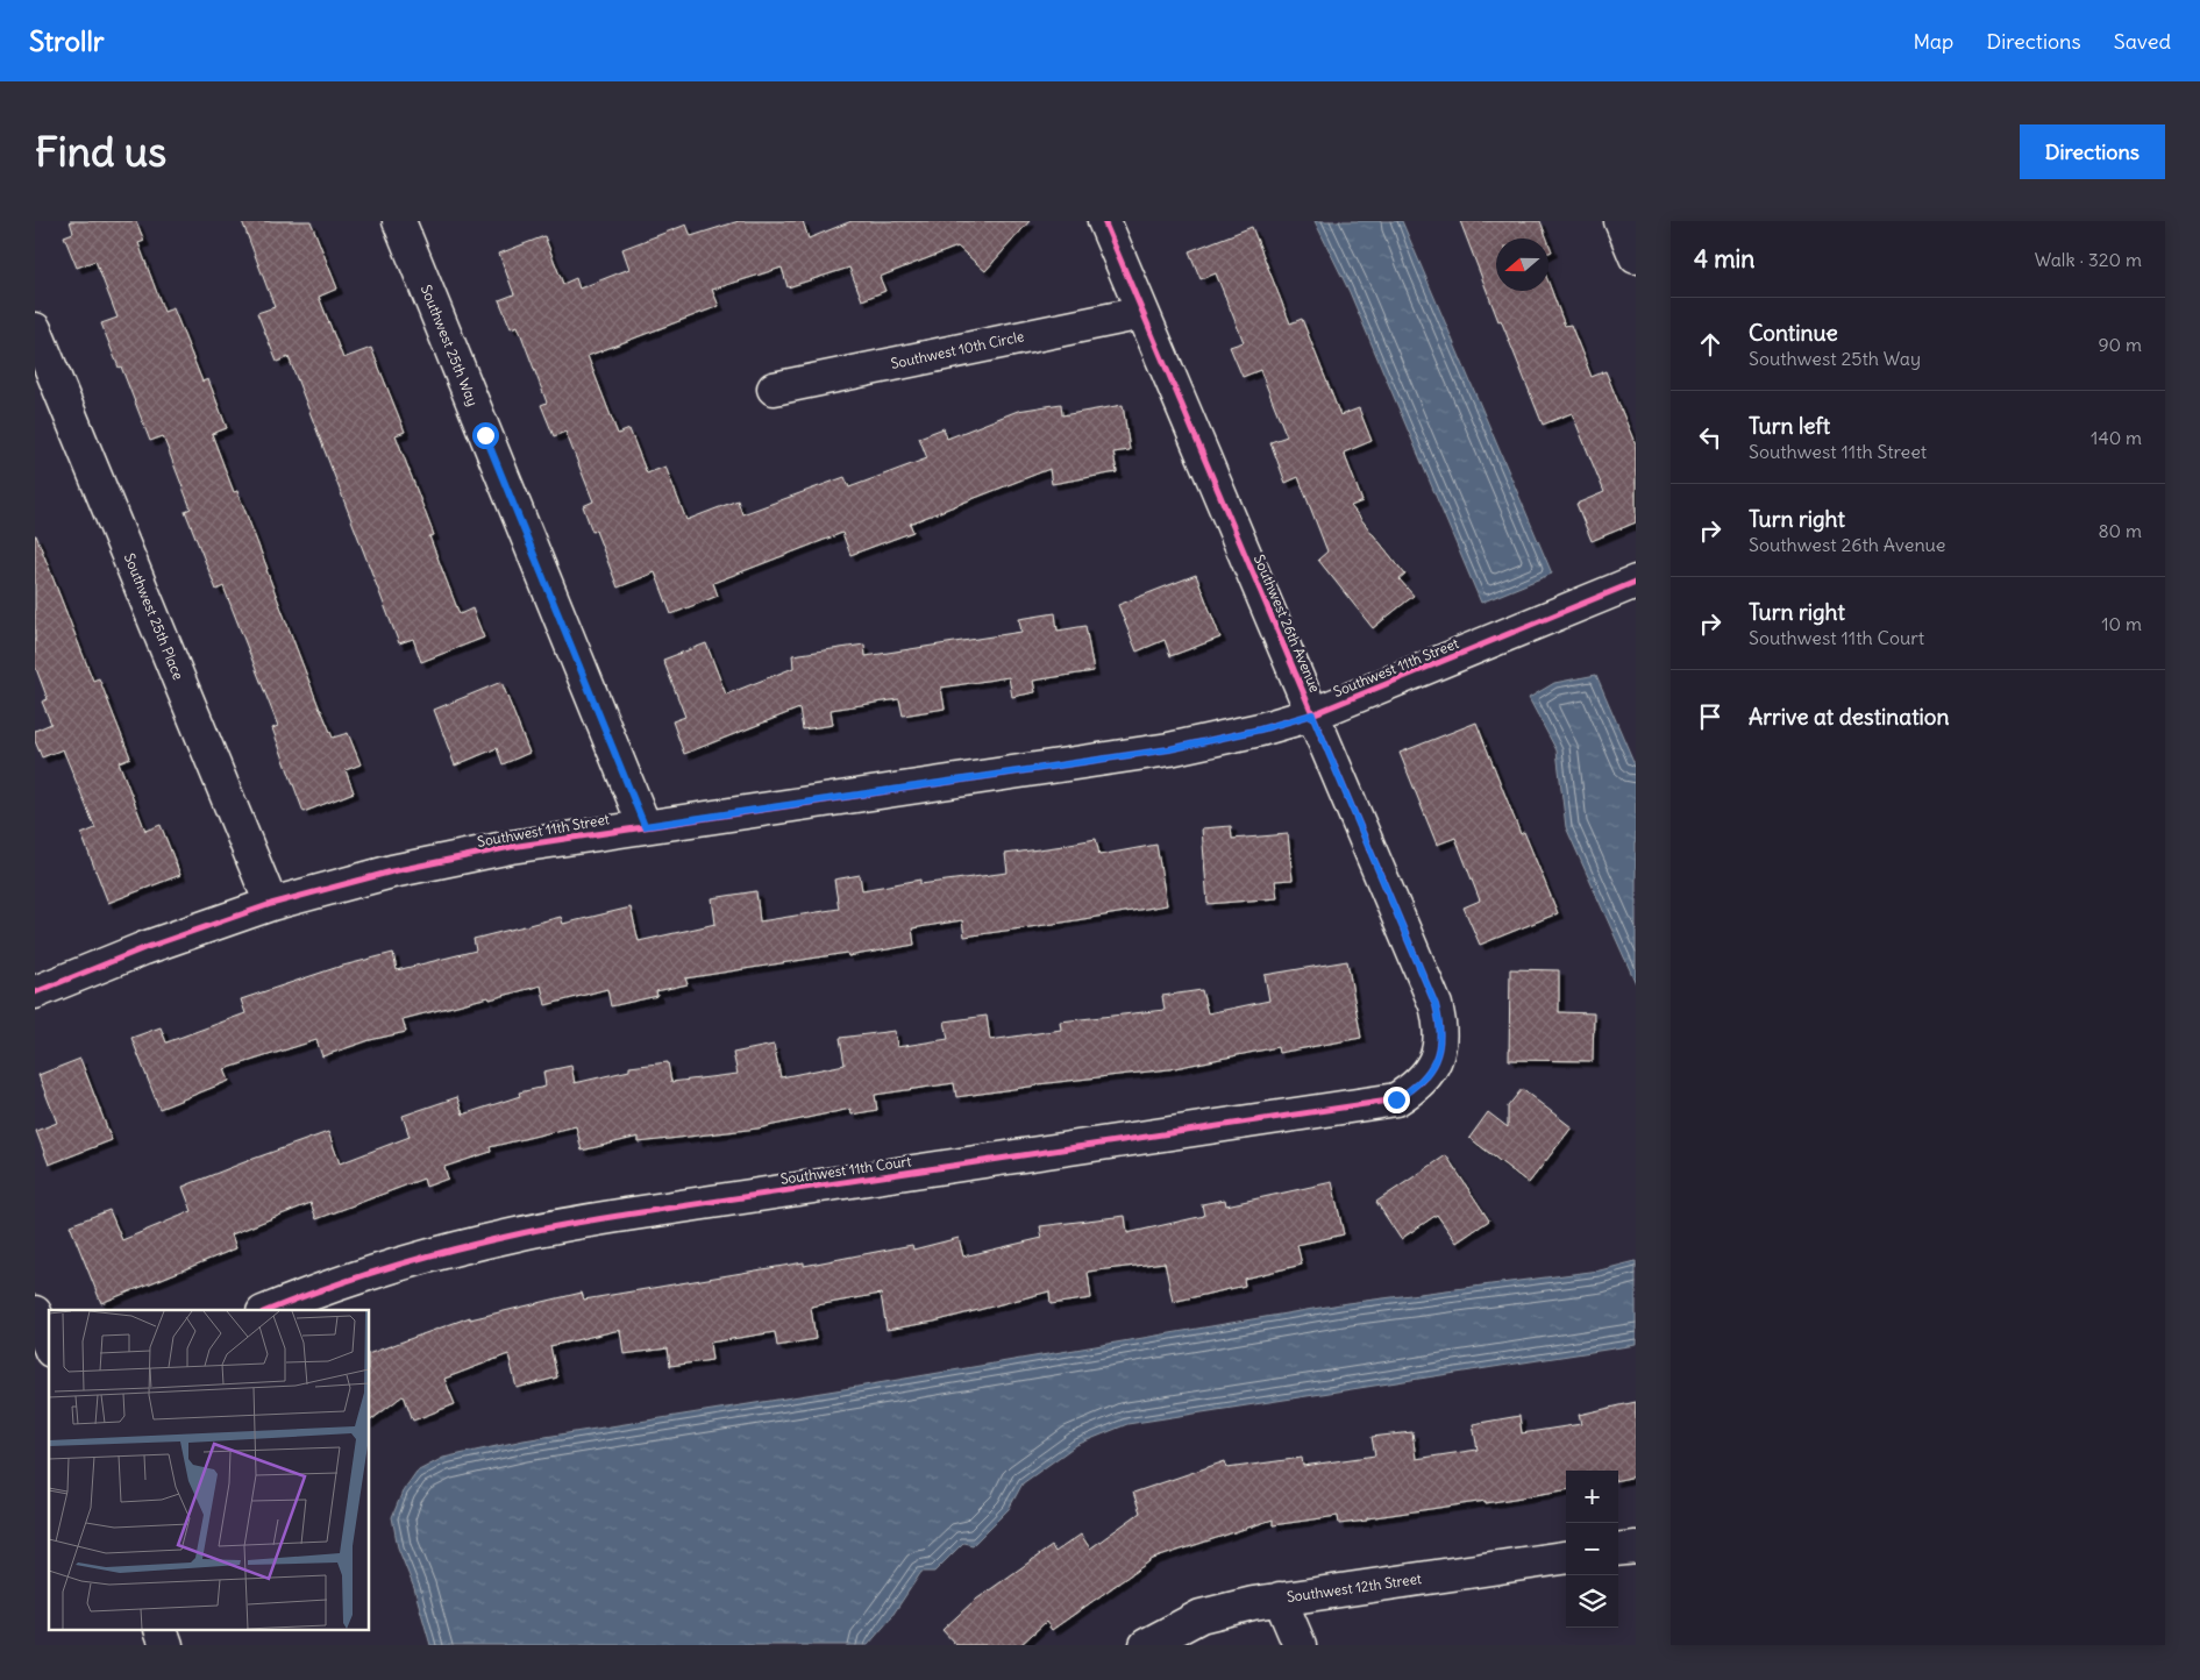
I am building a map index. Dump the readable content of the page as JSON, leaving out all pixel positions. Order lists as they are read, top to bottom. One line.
{"streets":{"street":["Southwest 25th Way","Southwest 10th Circle","Southwest 25th Place","Southwest 26th Avenue","Southwest 11th Street","Southwest 11th Court","Southwest 12th Street"]},"crossings":[["Southwest 25th Way","Southwest 11th Street"],["Southwest 10th Circle","Southwest 26th Avenue"],["Southwest 25th Place","Southwest 11th Street"],["Southwest 26th Avenue","Southwest 11th Street"],["Southwest 26th Avenue","Southwest 11th Court"]],"north":"left","page":{"header":"Strollr","nav":["Map","Directions","Saved"],"buttons":"Directions","title":"Find us","heading":["4 min","Walk · 320 m"],"list":[["Continue","Southwest 25th Way","90 m"],["Turn left","Southwest 11th Street","140 m"],["Turn right","Southwest 26th Avenue","80 m"],["Turn right","Southwest 11th Court","10 m"],"Arrive at destination"],"map_buttons":["+","−"]}}
